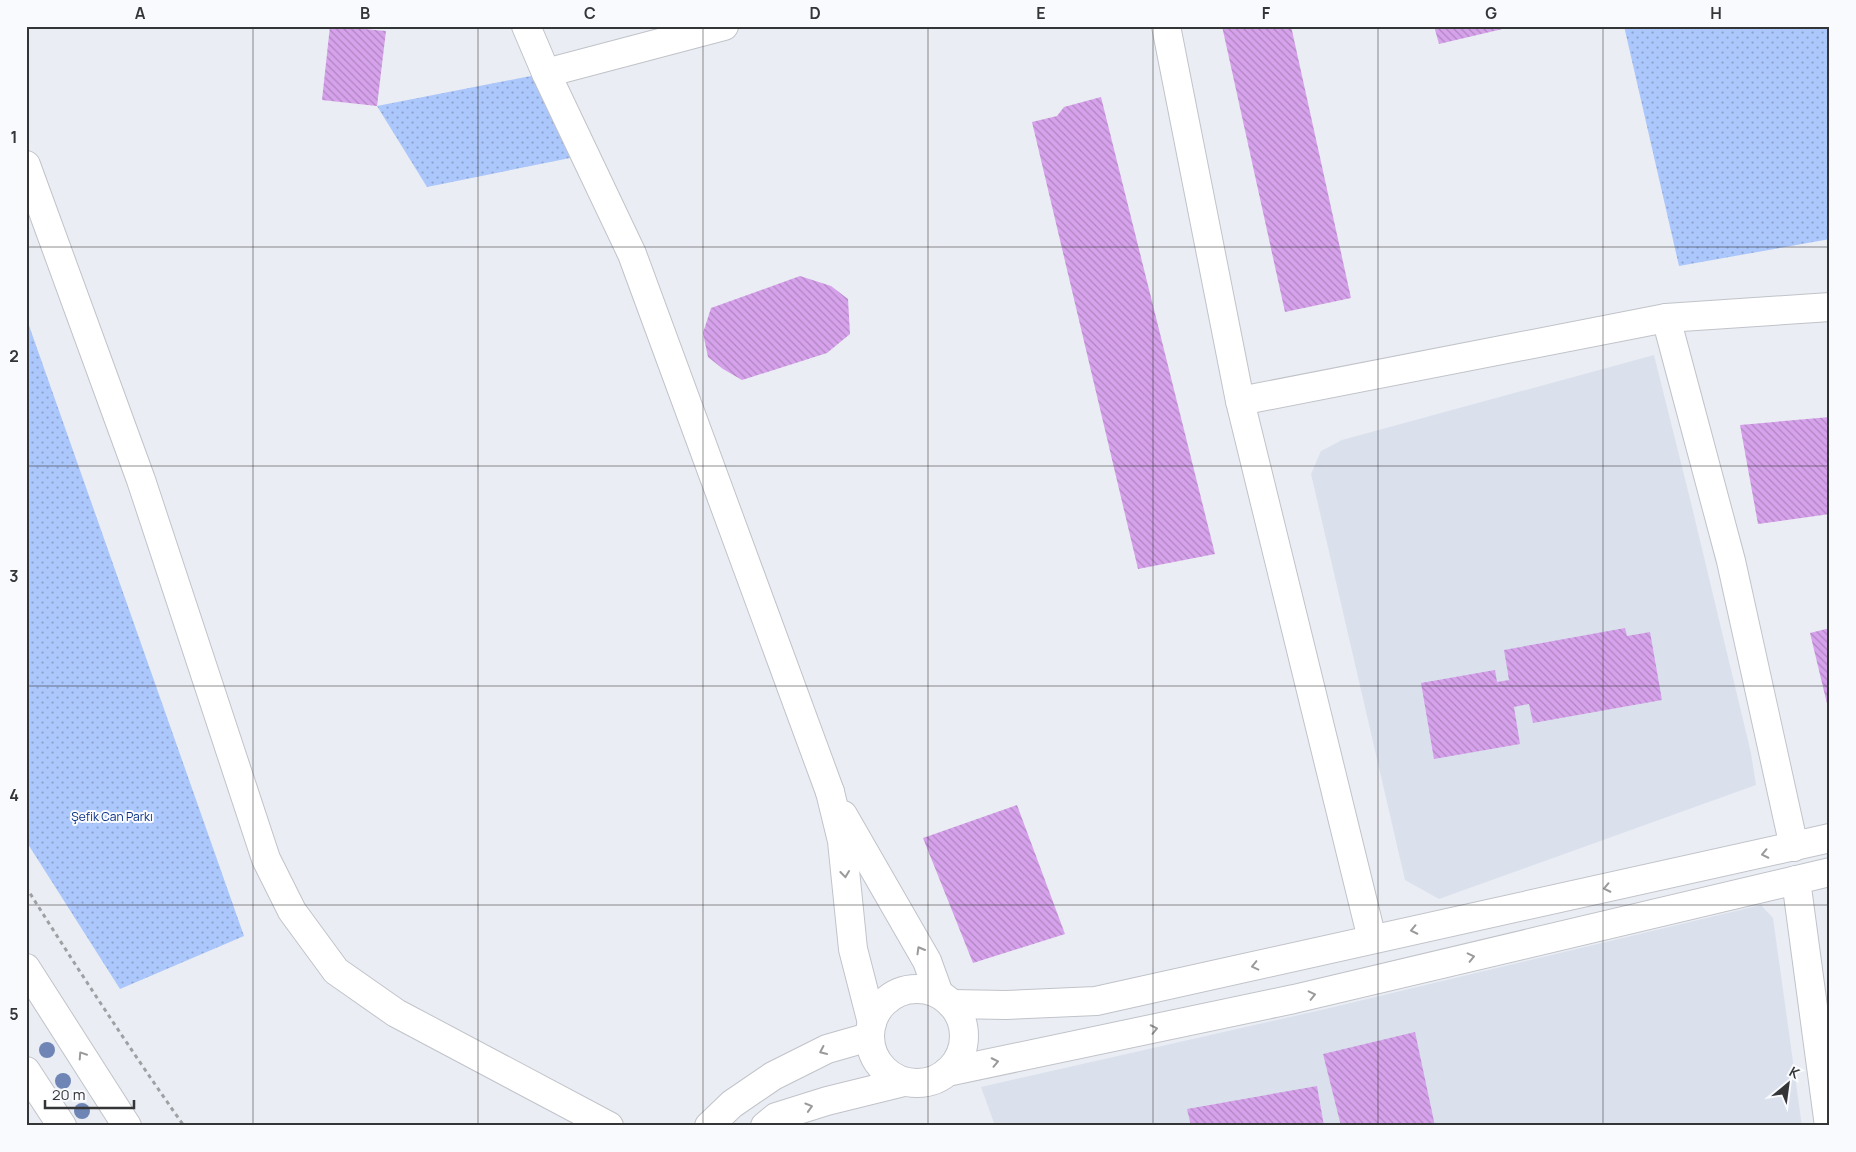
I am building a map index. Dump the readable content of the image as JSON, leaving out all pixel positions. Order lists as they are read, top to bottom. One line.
{"parks":["Şefik Can Parkı"],"scale_bar":"20 m","north":"top right","grid":{"columns":["A","B","C","D","E","F","G","H"],"rows":["1","2","3","4","5"]}}
